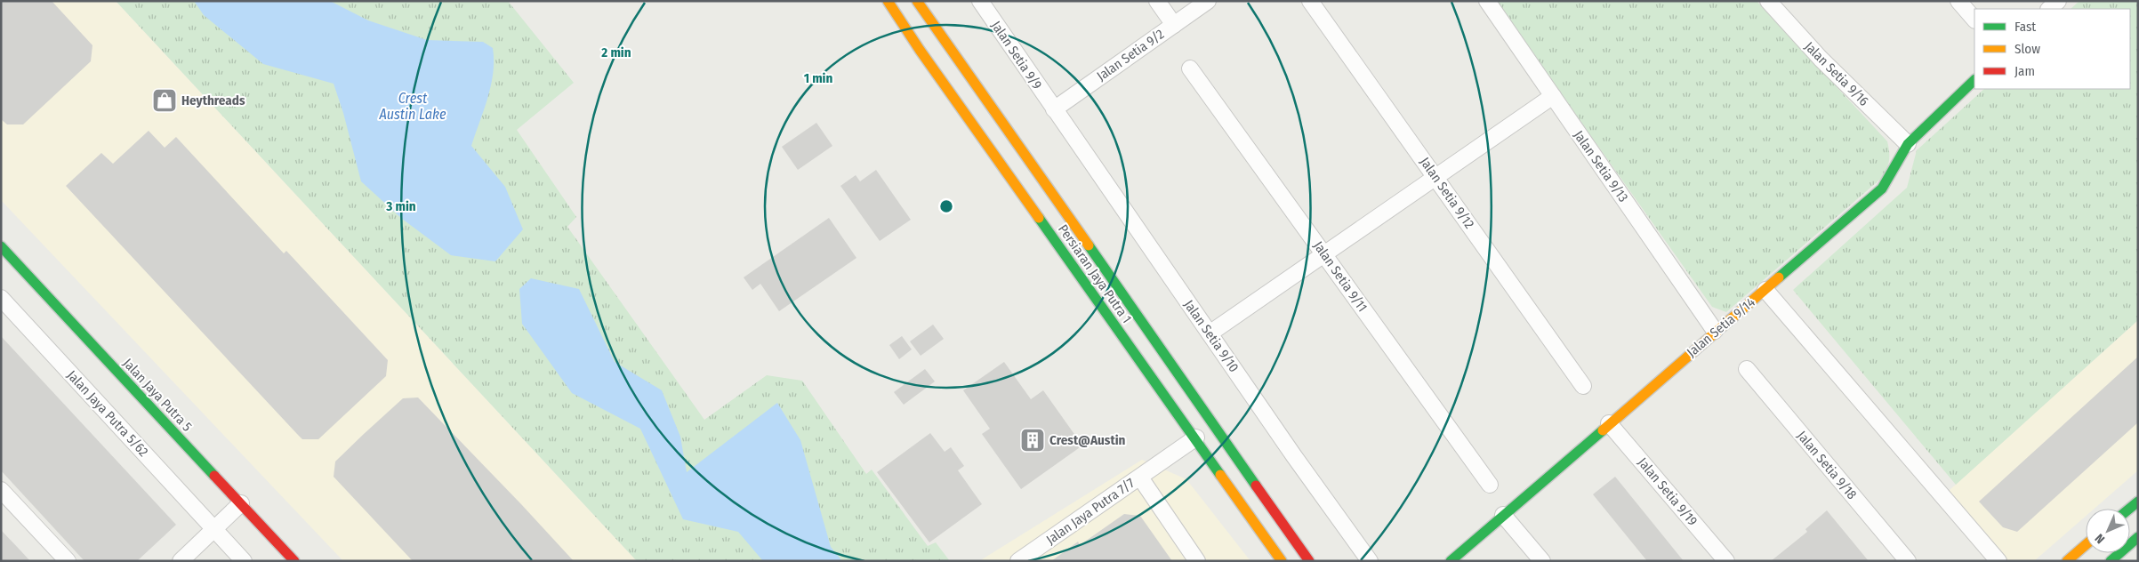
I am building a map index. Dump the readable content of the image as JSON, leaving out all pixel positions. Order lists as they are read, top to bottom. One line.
{"streets":{"main road":["Persiaran Jaya Putra 1","Jalan Setia 9/14","Jalan Jaya Putra 5"],"street":["Jalan Setia 9/9","Jalan Setia 9/2","Jalan Setia 9/16","Jalan Setia 9/13","Jalan Setia 9/12","Jalan Setia 9/11","Jalan Setia 9/10","Jalan Jaya Putra 5/62","Jalan Setia 9/18","Jalan Setia 9/19","Jalan Jaya Putra 7/7"]},"crossings":[["Jalan Setia 9/9","Jalan Setia 9/2"],["Jalan Setia 9/9","Jalan Setia 9/10"],["Jalan Setia 9/2","Jalan Setia 9/10"],["Jalan Setia 9/16","Jalan Setia 9/14"],["Jalan Setia 9/13","Jalan Setia 9/14"],["Persiaran Jaya Putra 1","Jalan Jaya Putra 7/7"],["Jalan Setia 9/14","Jalan Setia 9/19"]],"water":["Crest Austin Lake"],"places":{"shop":["Heythreads"],"building":["Crest@Austin"]},"legend":["Fast","Slow","Jam"],"north":"bottom left","rings":["2 min","1 min","3 min"]}
